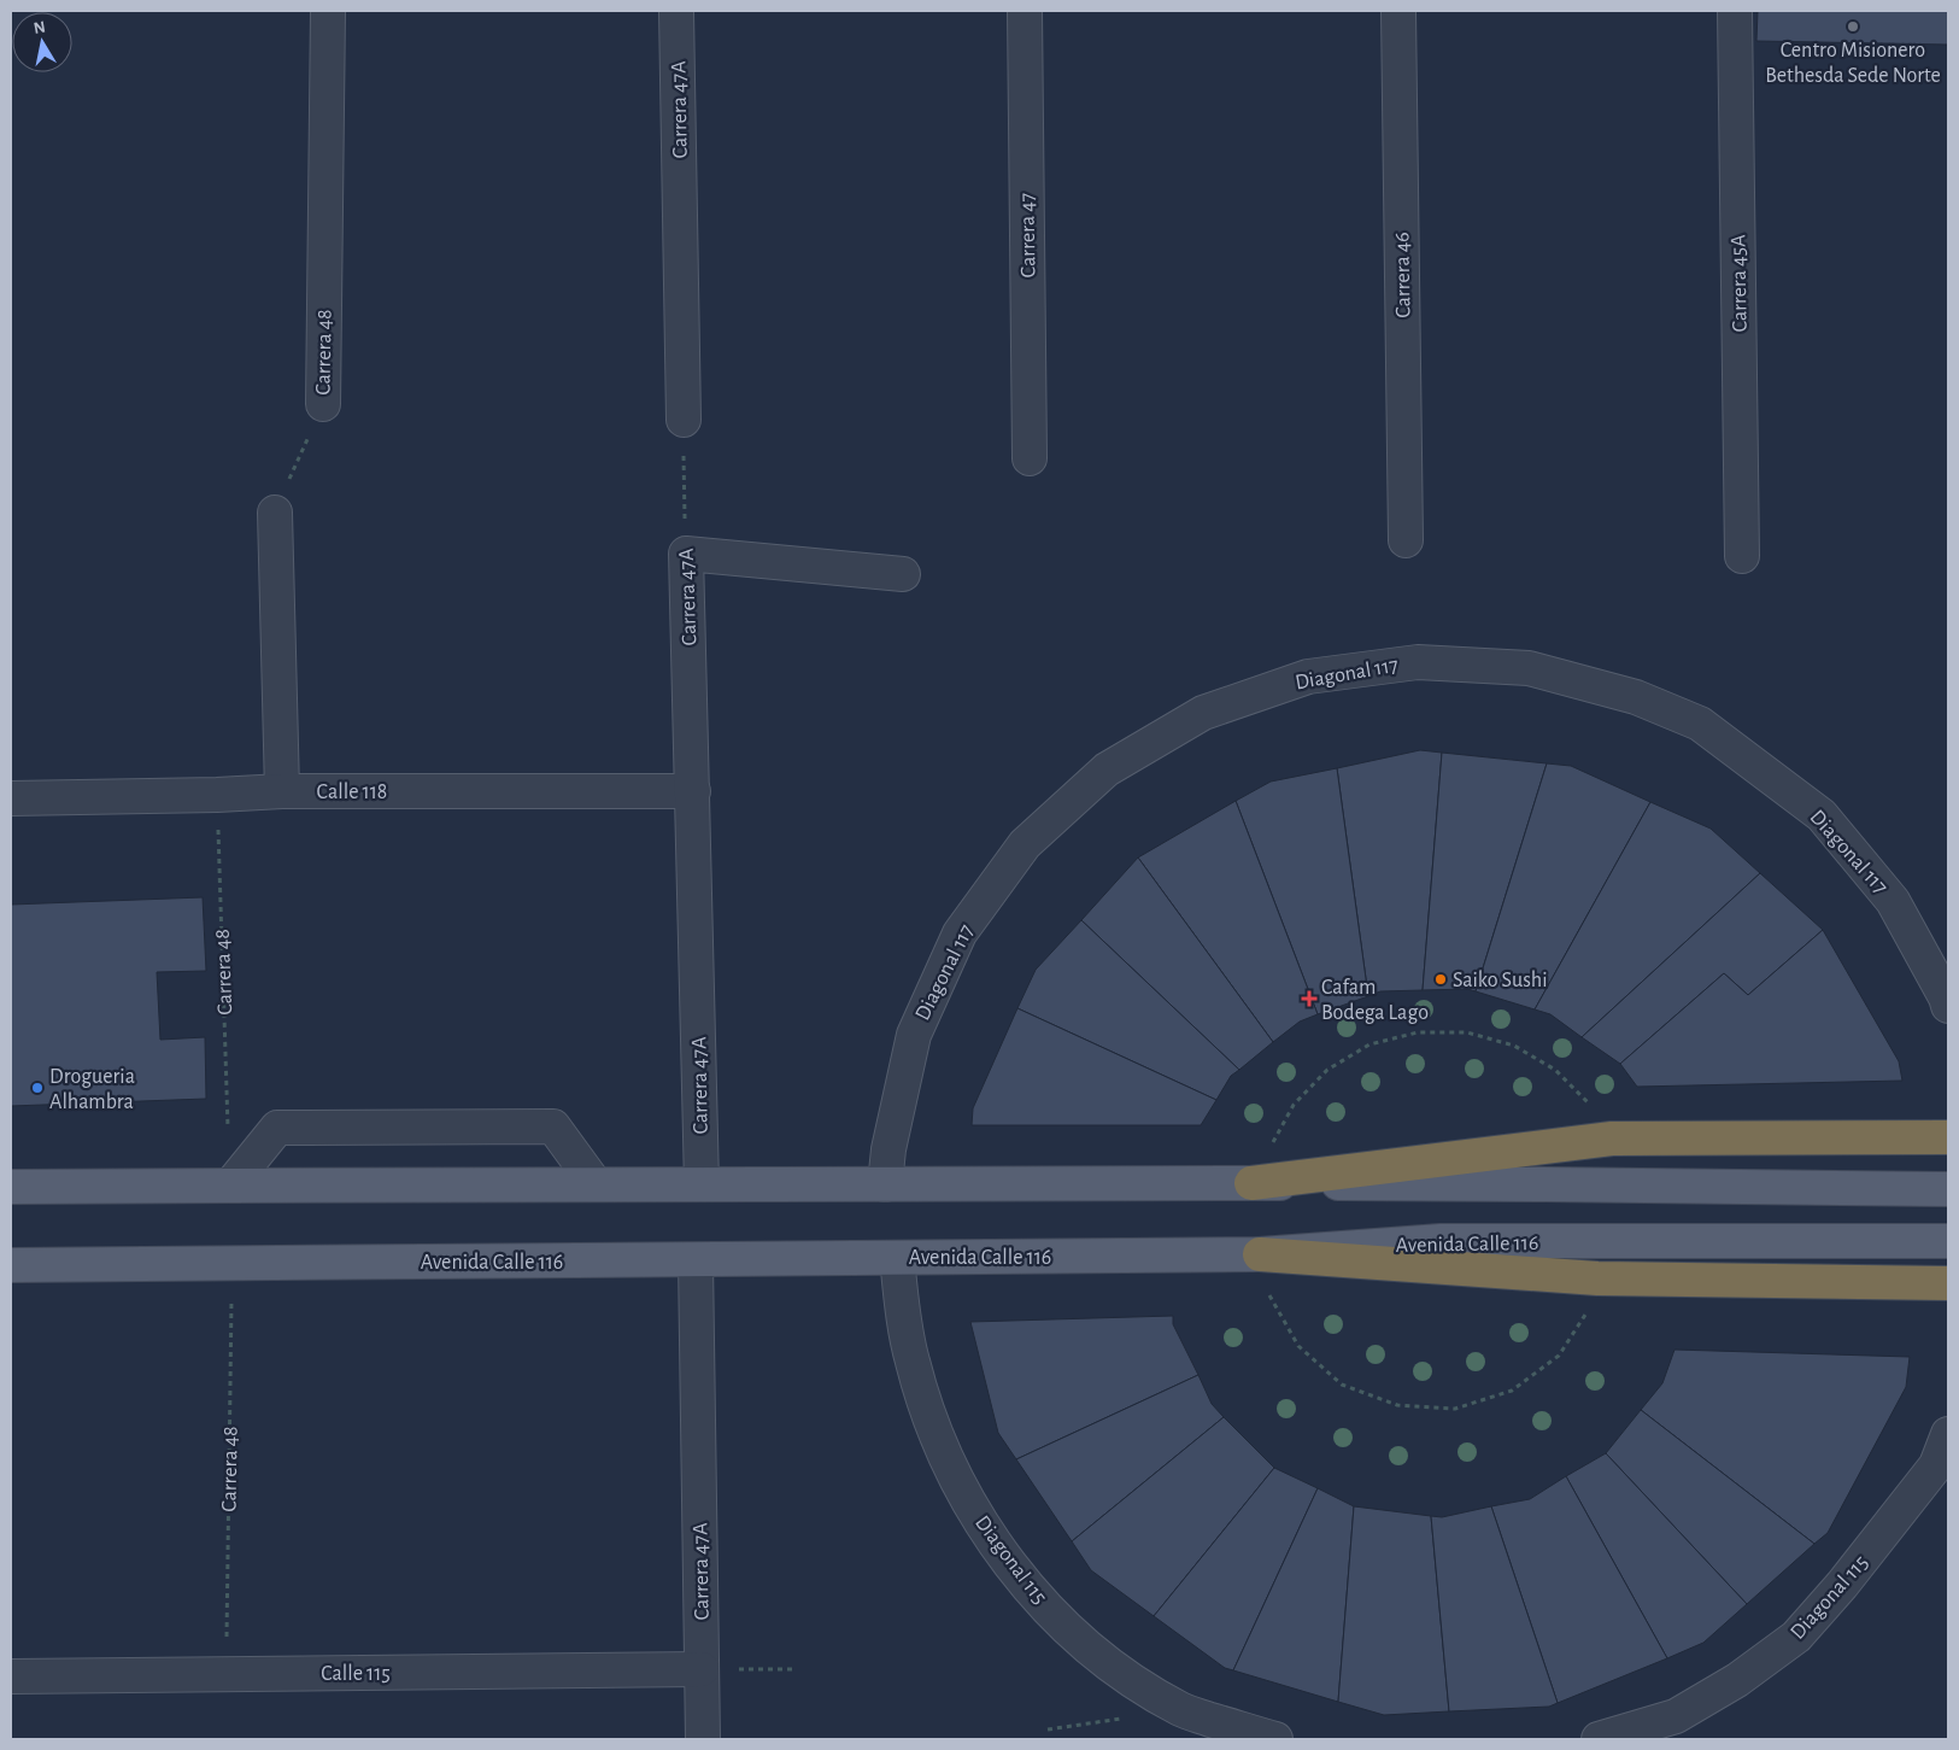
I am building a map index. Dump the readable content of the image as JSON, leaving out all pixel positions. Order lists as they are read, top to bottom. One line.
{"streets":{"main road":["Avenida Calle 116"],"street":["Carrera 47A","Carrera 47","Carrera 46","Carrera 45A","Carrera 48","Diagonal 117","Calle 118","Diagonal 115","Calle 115"]},"crossings":[["Carrera 47A","Calle 118"],["Carrera 47A","Avenida Calle 116"],["Carrera 47A","Calle 115"],["Carrera 48","Calle 118"],["Carrera 48","Avenida Calle 116"],["Carrera 48","Calle 115"],["Avenida Calle 116","Diagonal 115"]],"places":{"other":["Centro Misionero Bethesda Sede Norte","Saiko Sushi","Drogueria Alhambra"],"health":["Cafam Bodega Lago"]},"north":"top"}
